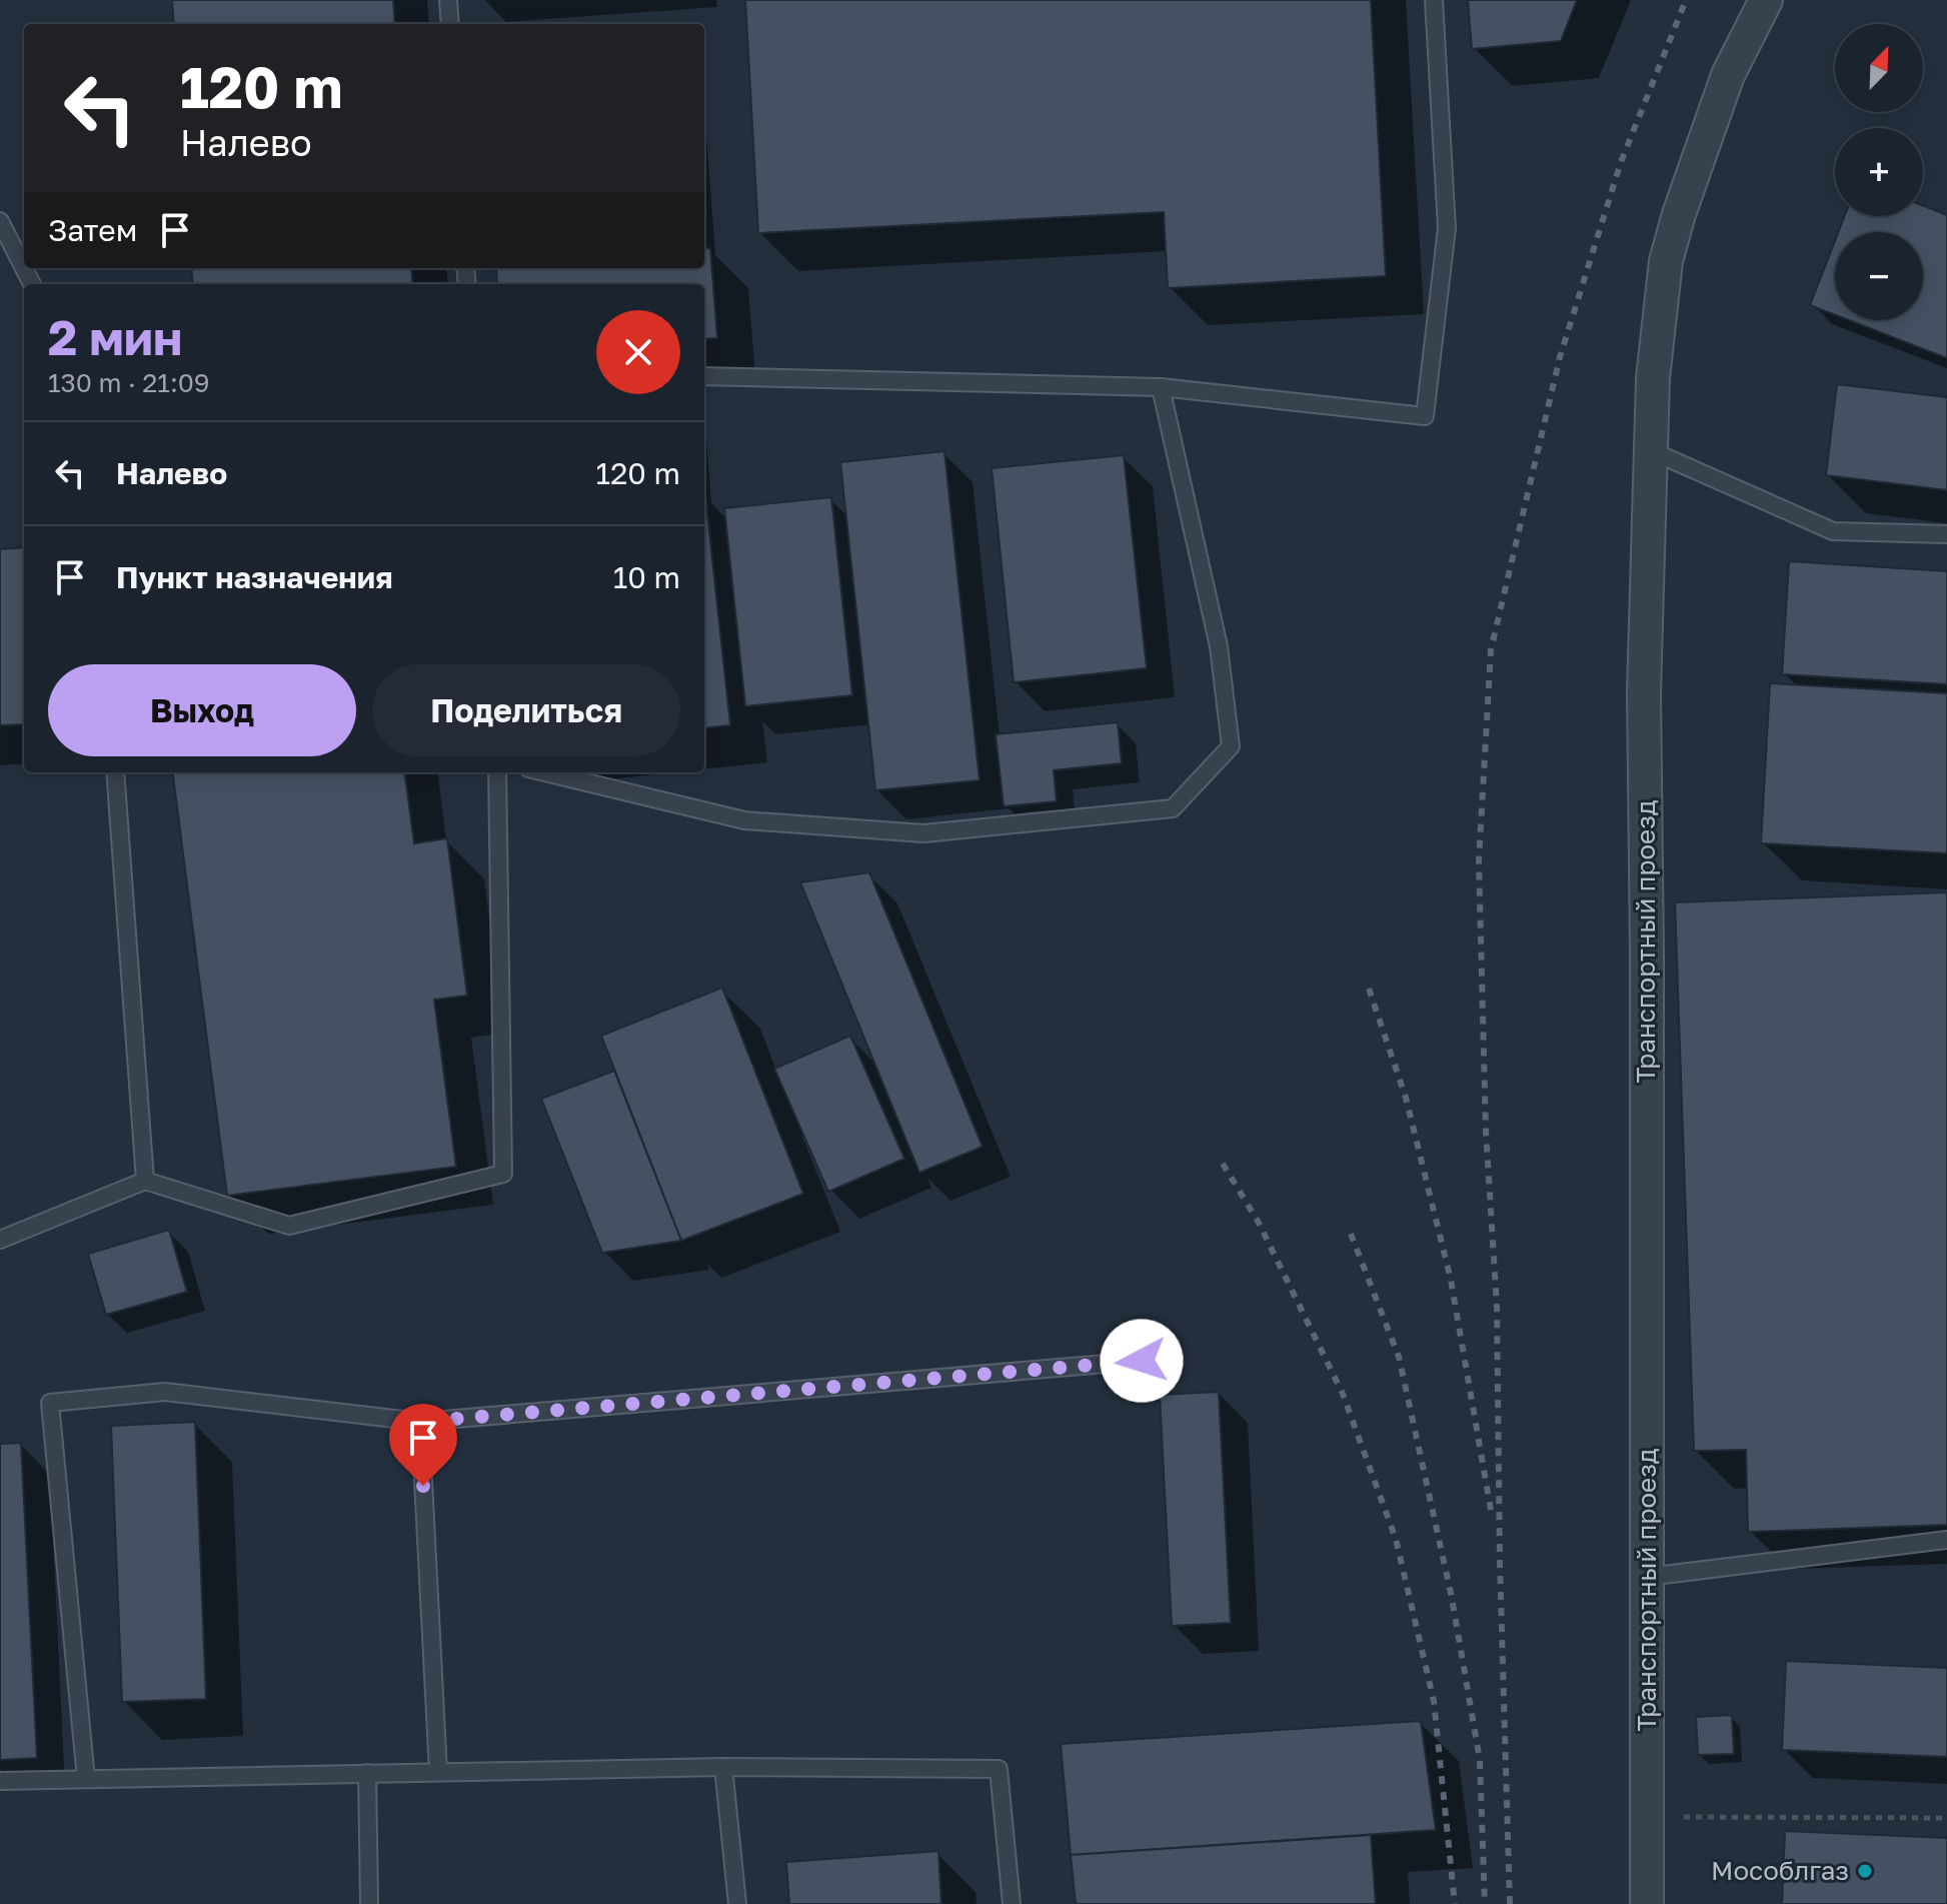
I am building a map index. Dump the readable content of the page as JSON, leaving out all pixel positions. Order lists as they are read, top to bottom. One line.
{"streets":{"street":["Транспортный проезд"]},"places":["Мособлгаз"],"north":"top right","page":{"map_buttons":["+","−"],"turn":["120 m","Налево"],"then":"Затем","heading":["2 мин","130 m · 21:09"],"list":[{"name":"Налево","value":"120 m"},{"name":"Пункт назначения","value":"10 m"}],"buttons":["Выход","Поделиться"]}}
